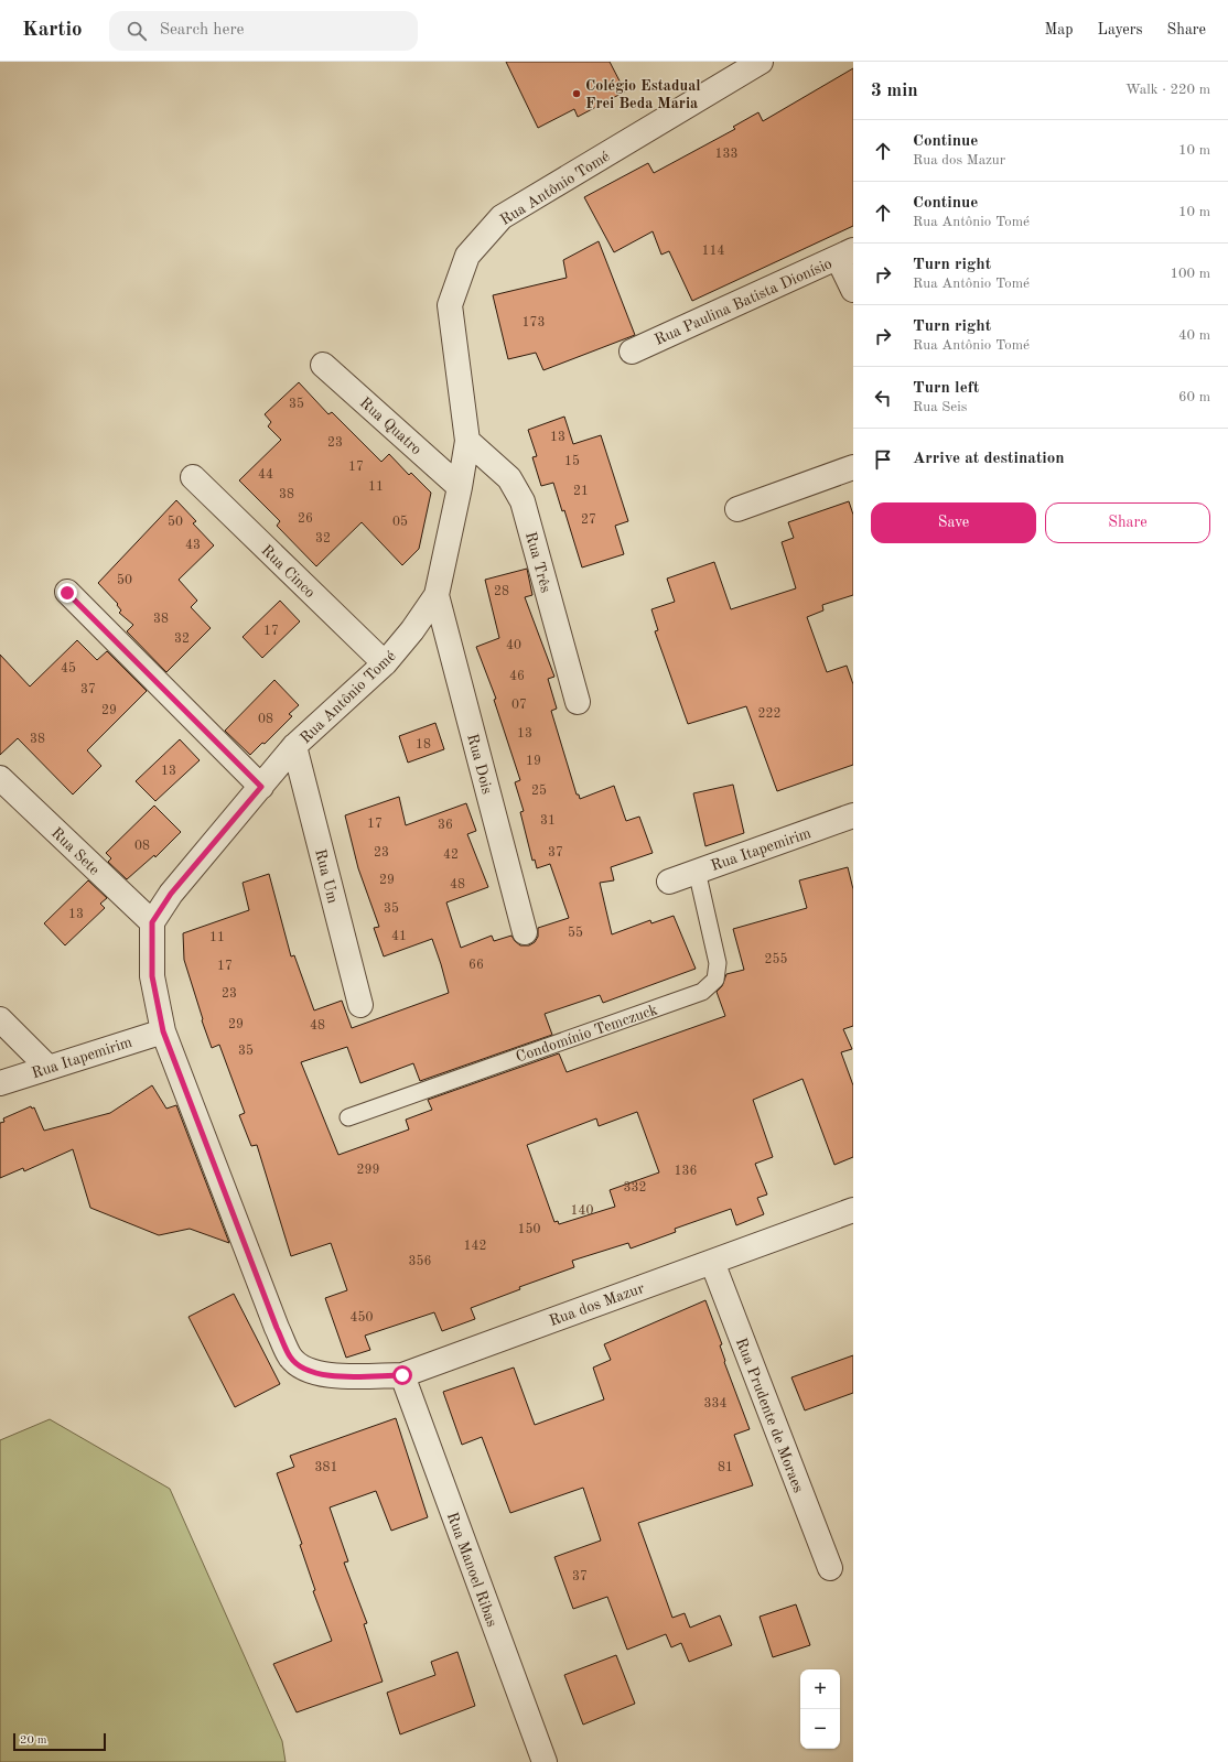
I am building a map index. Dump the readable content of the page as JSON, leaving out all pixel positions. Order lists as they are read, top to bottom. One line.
{"streets":{"street":["Rua Antônio Tomé","Rua Paulina Batista Dionísio","Rua Quatro","Rua Três","Rua Cinco","Rua Dois","Rua Itapemirim","Rua Sete","Rua Um","Rua dos Mazur","Rua Prudente de Moraes","Rua Manoel Ribas"],"lane":["Condomínio Temczuck"]},"crossings":[["Rua Antônio Tomé","Rua Quatro"],["Rua Antônio Tomé","Rua Três"],["Rua Antônio Tomé","Rua Cinco"],["Rua Antônio Tomé","Rua Dois"],["Rua Antônio Tomé","Rua Sete"],["Rua Antônio Tomé","Rua Um"],["Rua Itapemirim","Condomínio Temczuck"],["Rua Itapemirim","Rua dos Mazur"],["Rua dos Mazur","Rua Prudente de Moraes"],["Rua dos Mazur","Rua Manoel Ribas"]],"places":["Colégio Estadual Frei Beda Maria"],"house_numbers":["133","114","173","35","13","23","15","17","44","11","21","38","26","27","50","05","32","43","50","28","38","17","32","40","45","46","37","07","29","222","08","13","38","18","19","13","25","31","17","36","08","23","37","42","29","48","35","13","55","41","11","255","66","17","23","29","48","35","299","136","332","140","150","142","356","450","334","381","81","37"],"scale_bar":"20 m","page":{"header":"Kartio","search":"Search here","nav":["Map","Layers","Share"],"heading":["3 min","Walk · 220 m"],"list":[["Continue","Rua dos Mazur","10 m"],["Continue","Rua Antônio Tomé","10 m"],["Turn right","Rua Antônio Tomé","100 m"],["Turn right","Rua Antônio Tomé","40 m"],["Turn left","Rua Seis","60 m"],"Arrive at destination"],"buttons":["Save","Share"],"map_buttons":["+","−"],"scale":"20 m"}}
